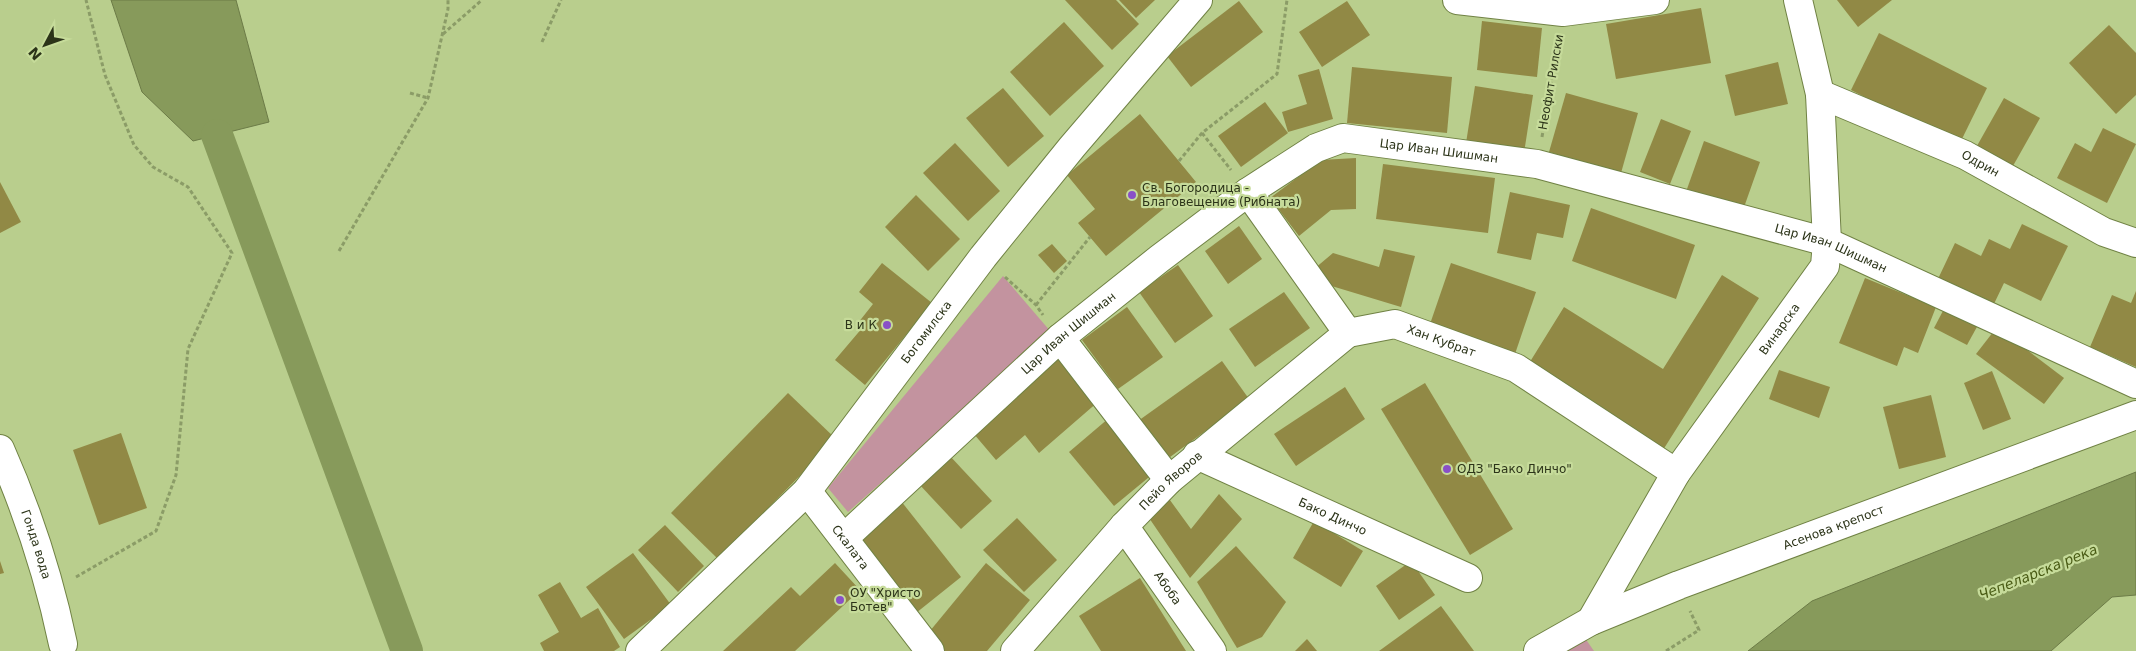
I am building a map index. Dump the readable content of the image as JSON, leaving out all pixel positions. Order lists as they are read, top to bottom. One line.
{"streets":{"street":["Цар Иван Шишман","Одрин","Винарска","Богомилска","Хан Кубрат","Пейо Яворов","Бако Динчо","Асенова крепост","Гонда вода","Скалата","Абоба"],"path":["Неофит Рилски"]},"crossings":[["Неофит Рилски","Цар Иван Шишман"],["Цар Иван Шишман","Винарска"],["Цар Иван Шишман","Скалата"],["Одрин","Винарска"],["Винарска","Хан Кубрат"],["Винарска","Асенова крепост"],["Богомилска","Скалата"],["Хан Кубрат","Пейо Яворов"],["Пейо Яворов","Бако Динчо"],["Пейо Яворов","Абоба"]],"water":["Чепеларска река"],"places":["Св. Богородица - Благовещение (Рибната)","В и К","ОДЗ \"Бако Динчо\"","ОУ \"Христо Ботев\""],"north":"bottom left"}
